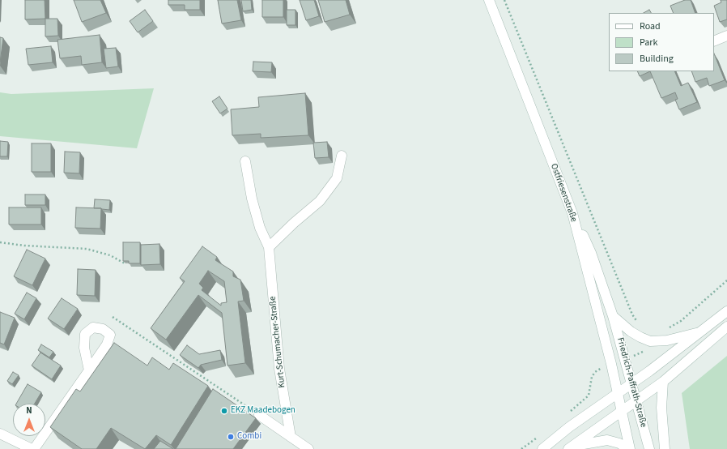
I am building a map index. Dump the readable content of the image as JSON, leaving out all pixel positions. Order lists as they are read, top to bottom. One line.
{"streets":{"main road":["Ostfriesenstraße","Kurt-Schumacher-Straße","Friedrich-Paffrath-Straße"]},"crossings":[["Ostfriesenstraße","Friedrich-Paffrath-Straße"]],"places":["EKZ Maadebogen","Combi"],"legend":["Road","Park","Building"],"north":"top"}
